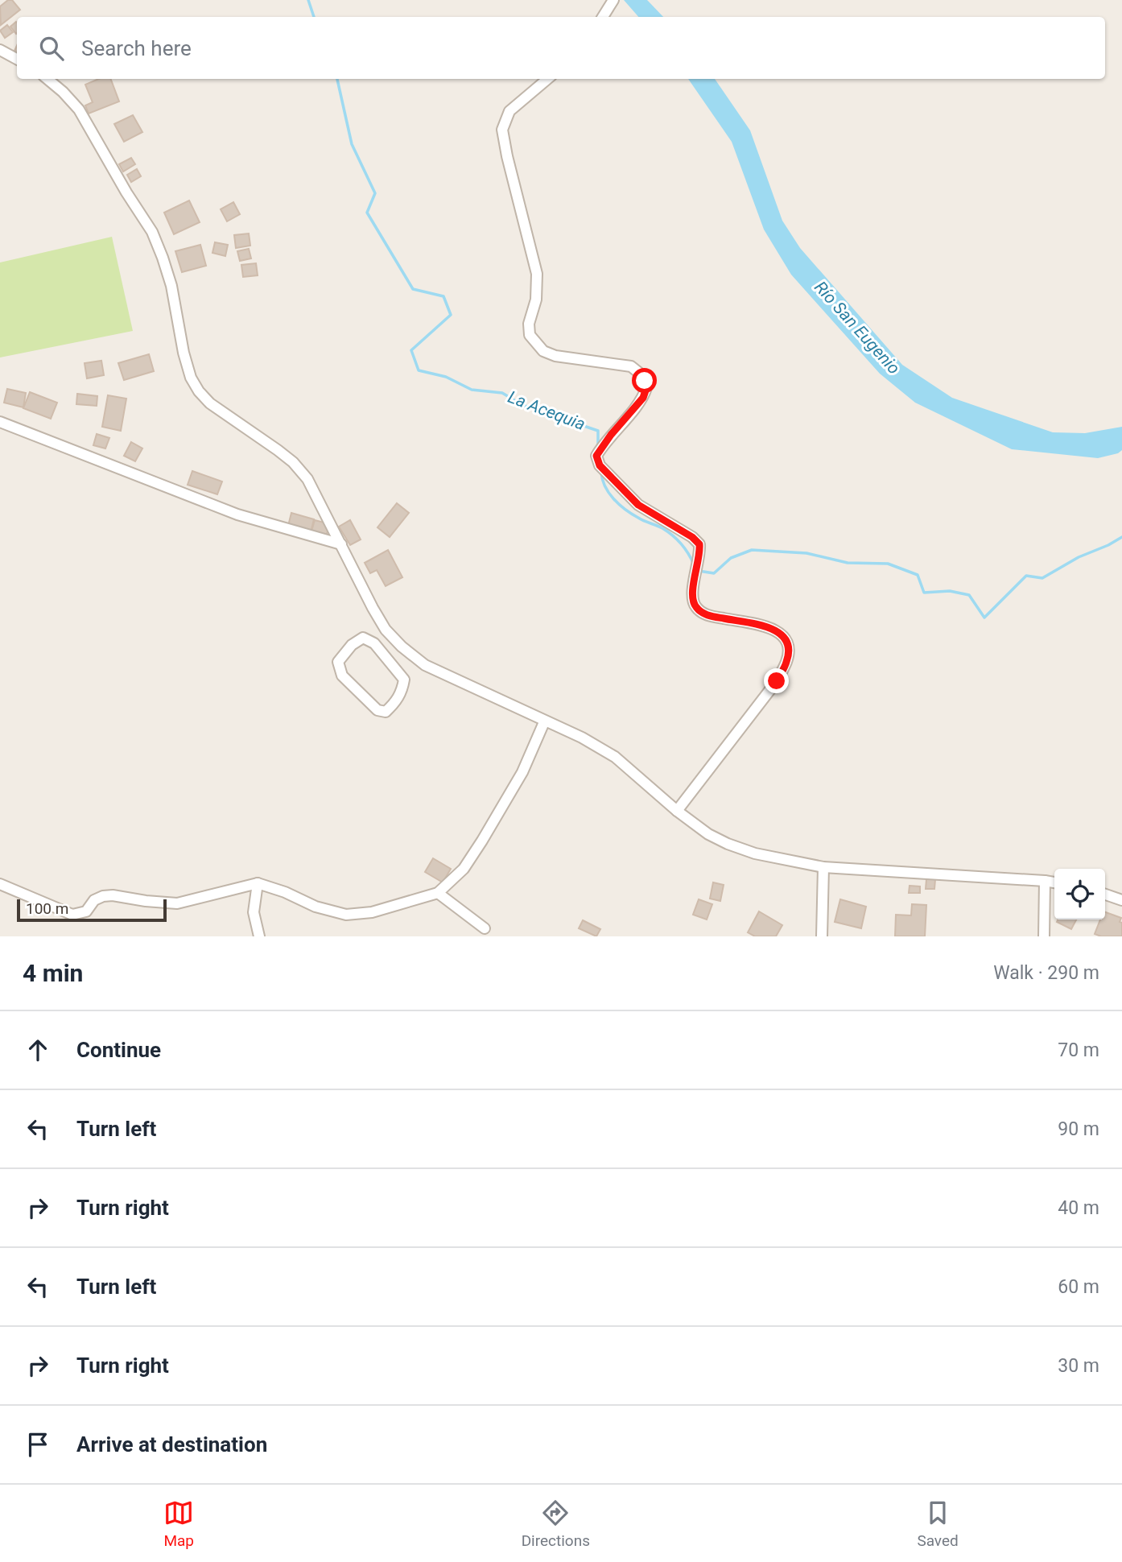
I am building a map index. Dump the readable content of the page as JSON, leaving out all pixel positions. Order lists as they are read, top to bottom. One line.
{"water":["Río San Eugenio","La Acequia"],"scale_bar":"100 m","page":{"search":"Search here","scale":"100 m","heading":["4 min","Walk · 290 m"],"list":[["Continue","70 m"],["Turn left","90 m"],["Turn right","40 m"],["Turn left","60 m"],["Turn right","30 m"],"Arrive at destination"],"nav":["Map","Directions","Saved"]}}
